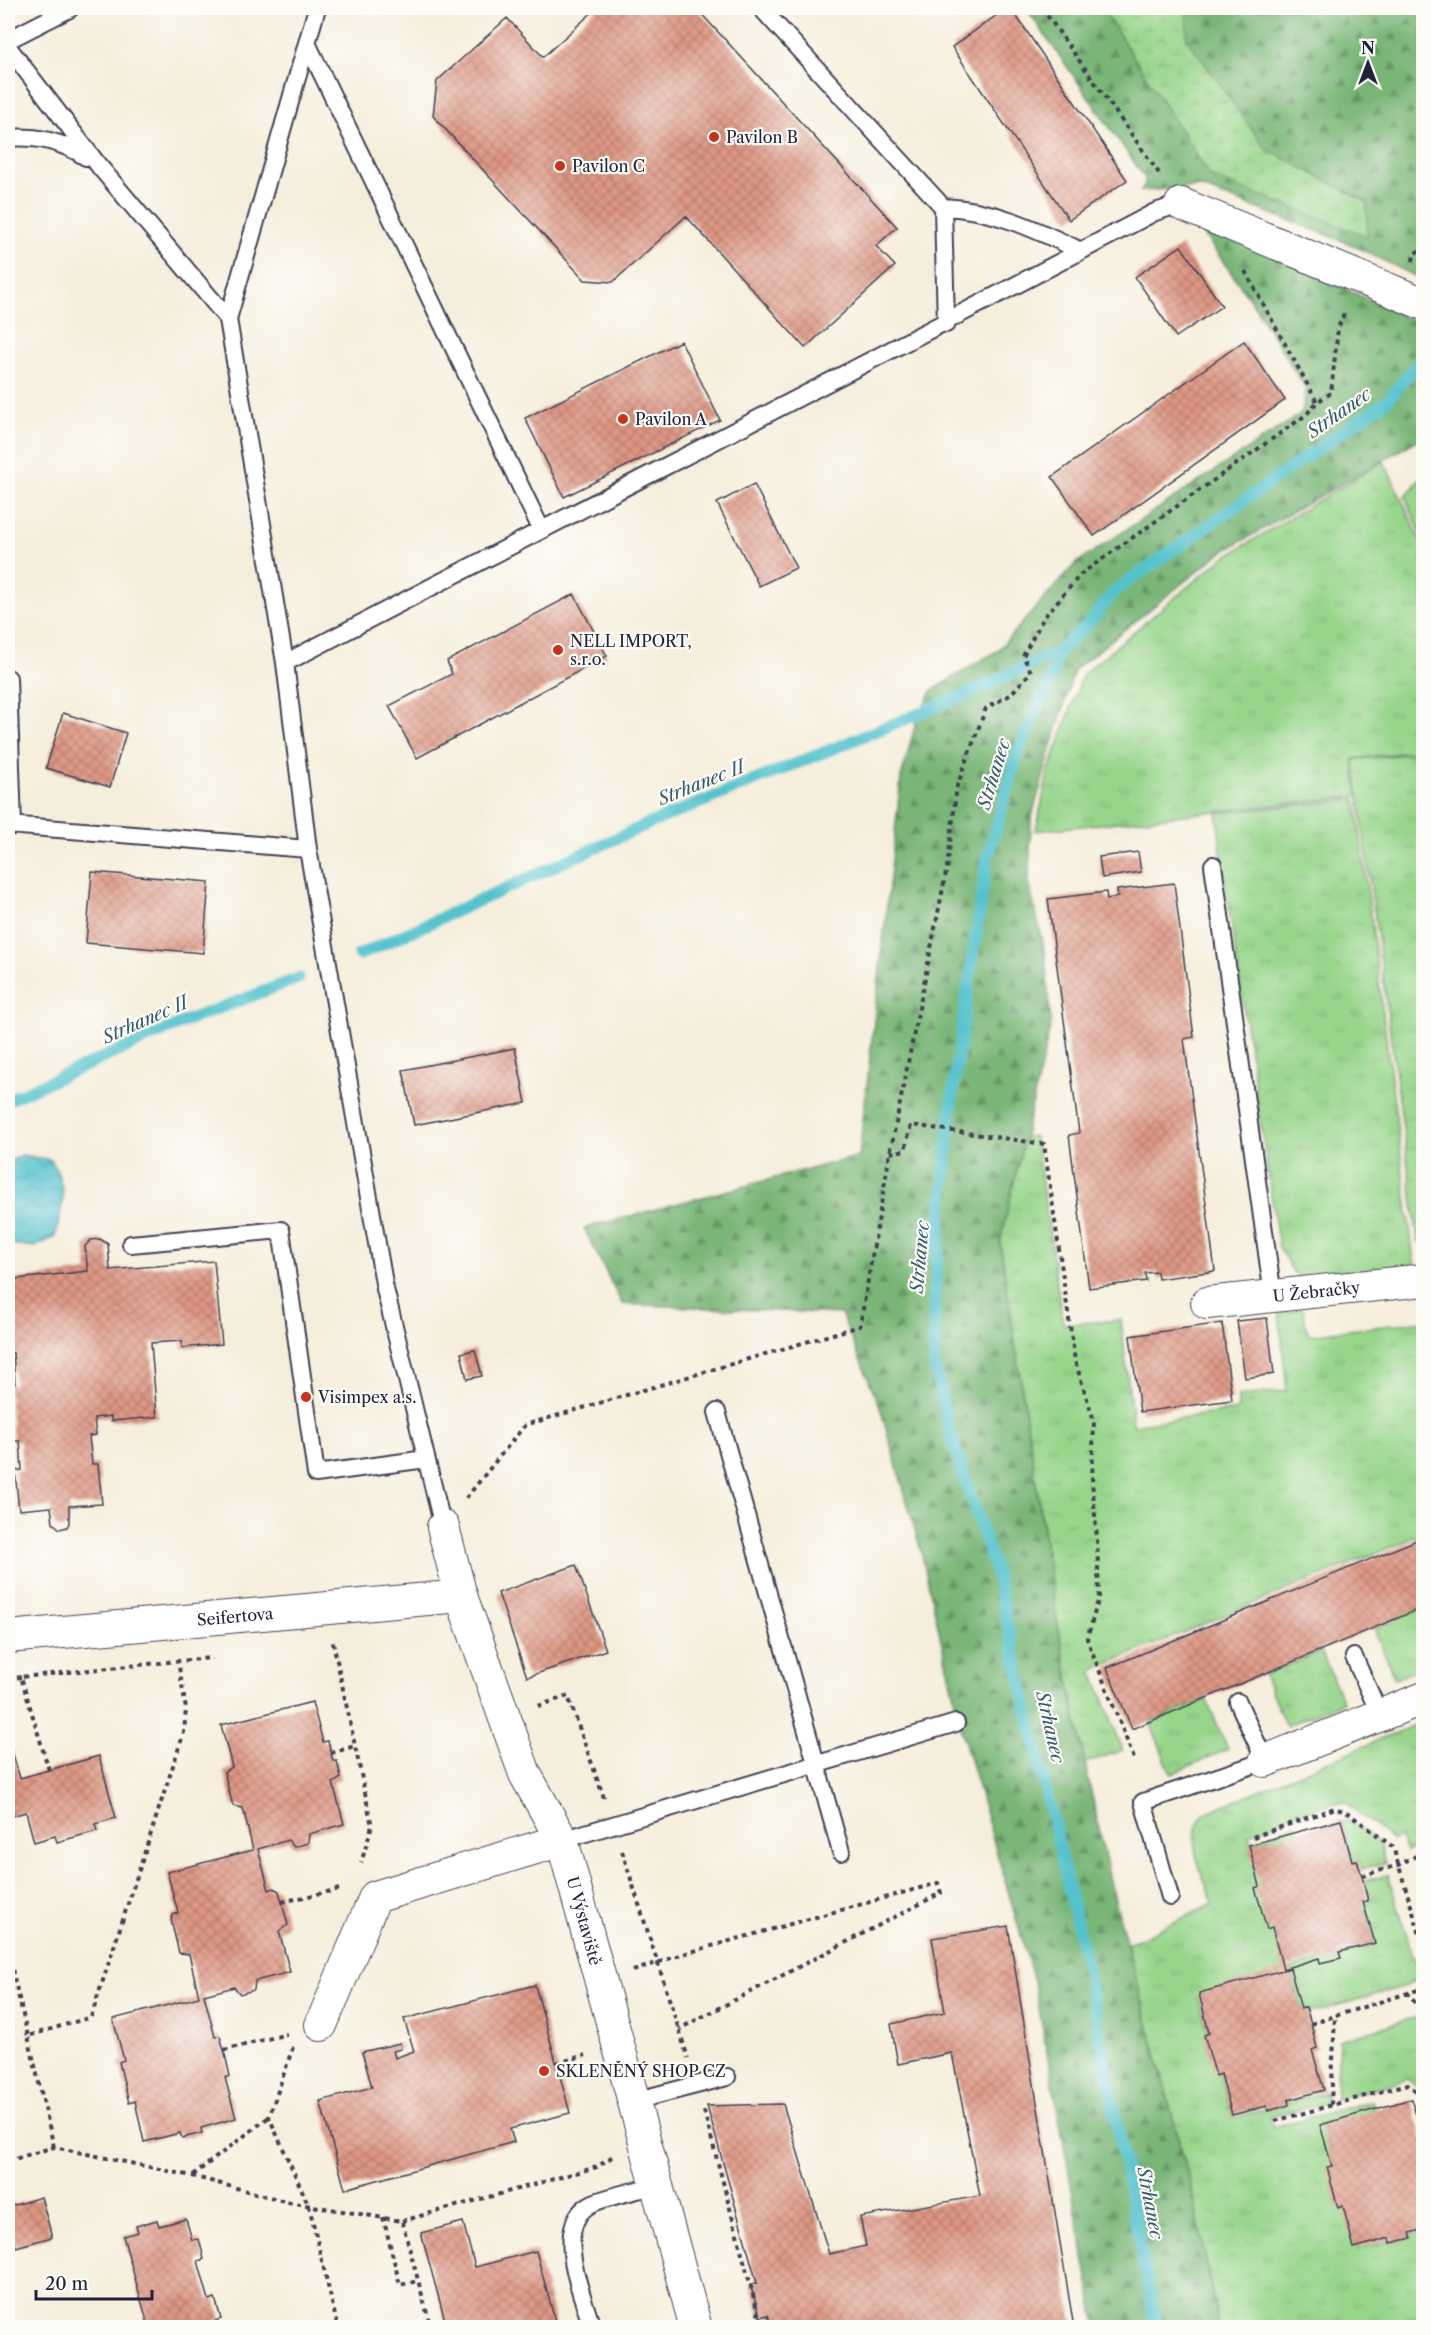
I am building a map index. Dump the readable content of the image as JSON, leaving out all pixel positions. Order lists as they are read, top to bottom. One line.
{"streets":{"street":["U Žebračky","Seifertova","U Výstaviště"]},"crossings":[["Seifertova","U Výstaviště"]],"water":["Strhanec","Strhanec II"],"places":["Pavilon B","Pavilon C","Pavilon A","NELL IMPORT, s.r.o.","Visimpex a.s.","SKLENĚNÝ SHOP CZ"],"scale_bar":"20 m","north":"top"}
